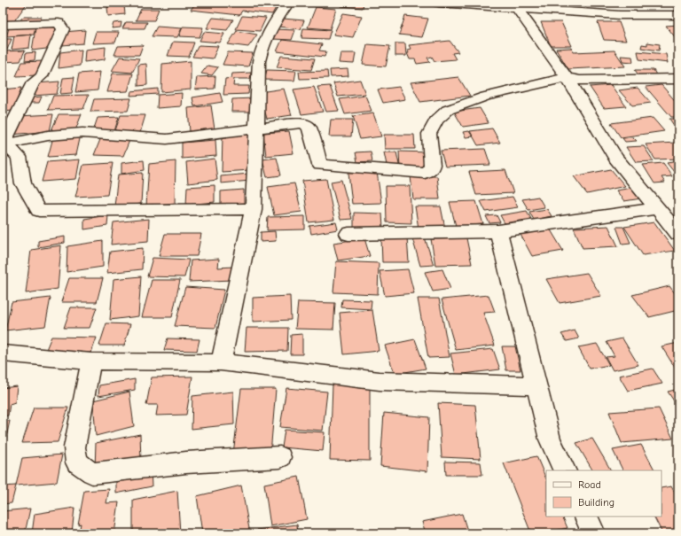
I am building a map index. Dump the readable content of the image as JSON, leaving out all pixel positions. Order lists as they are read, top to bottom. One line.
{"legend":["Road","Building"]}
